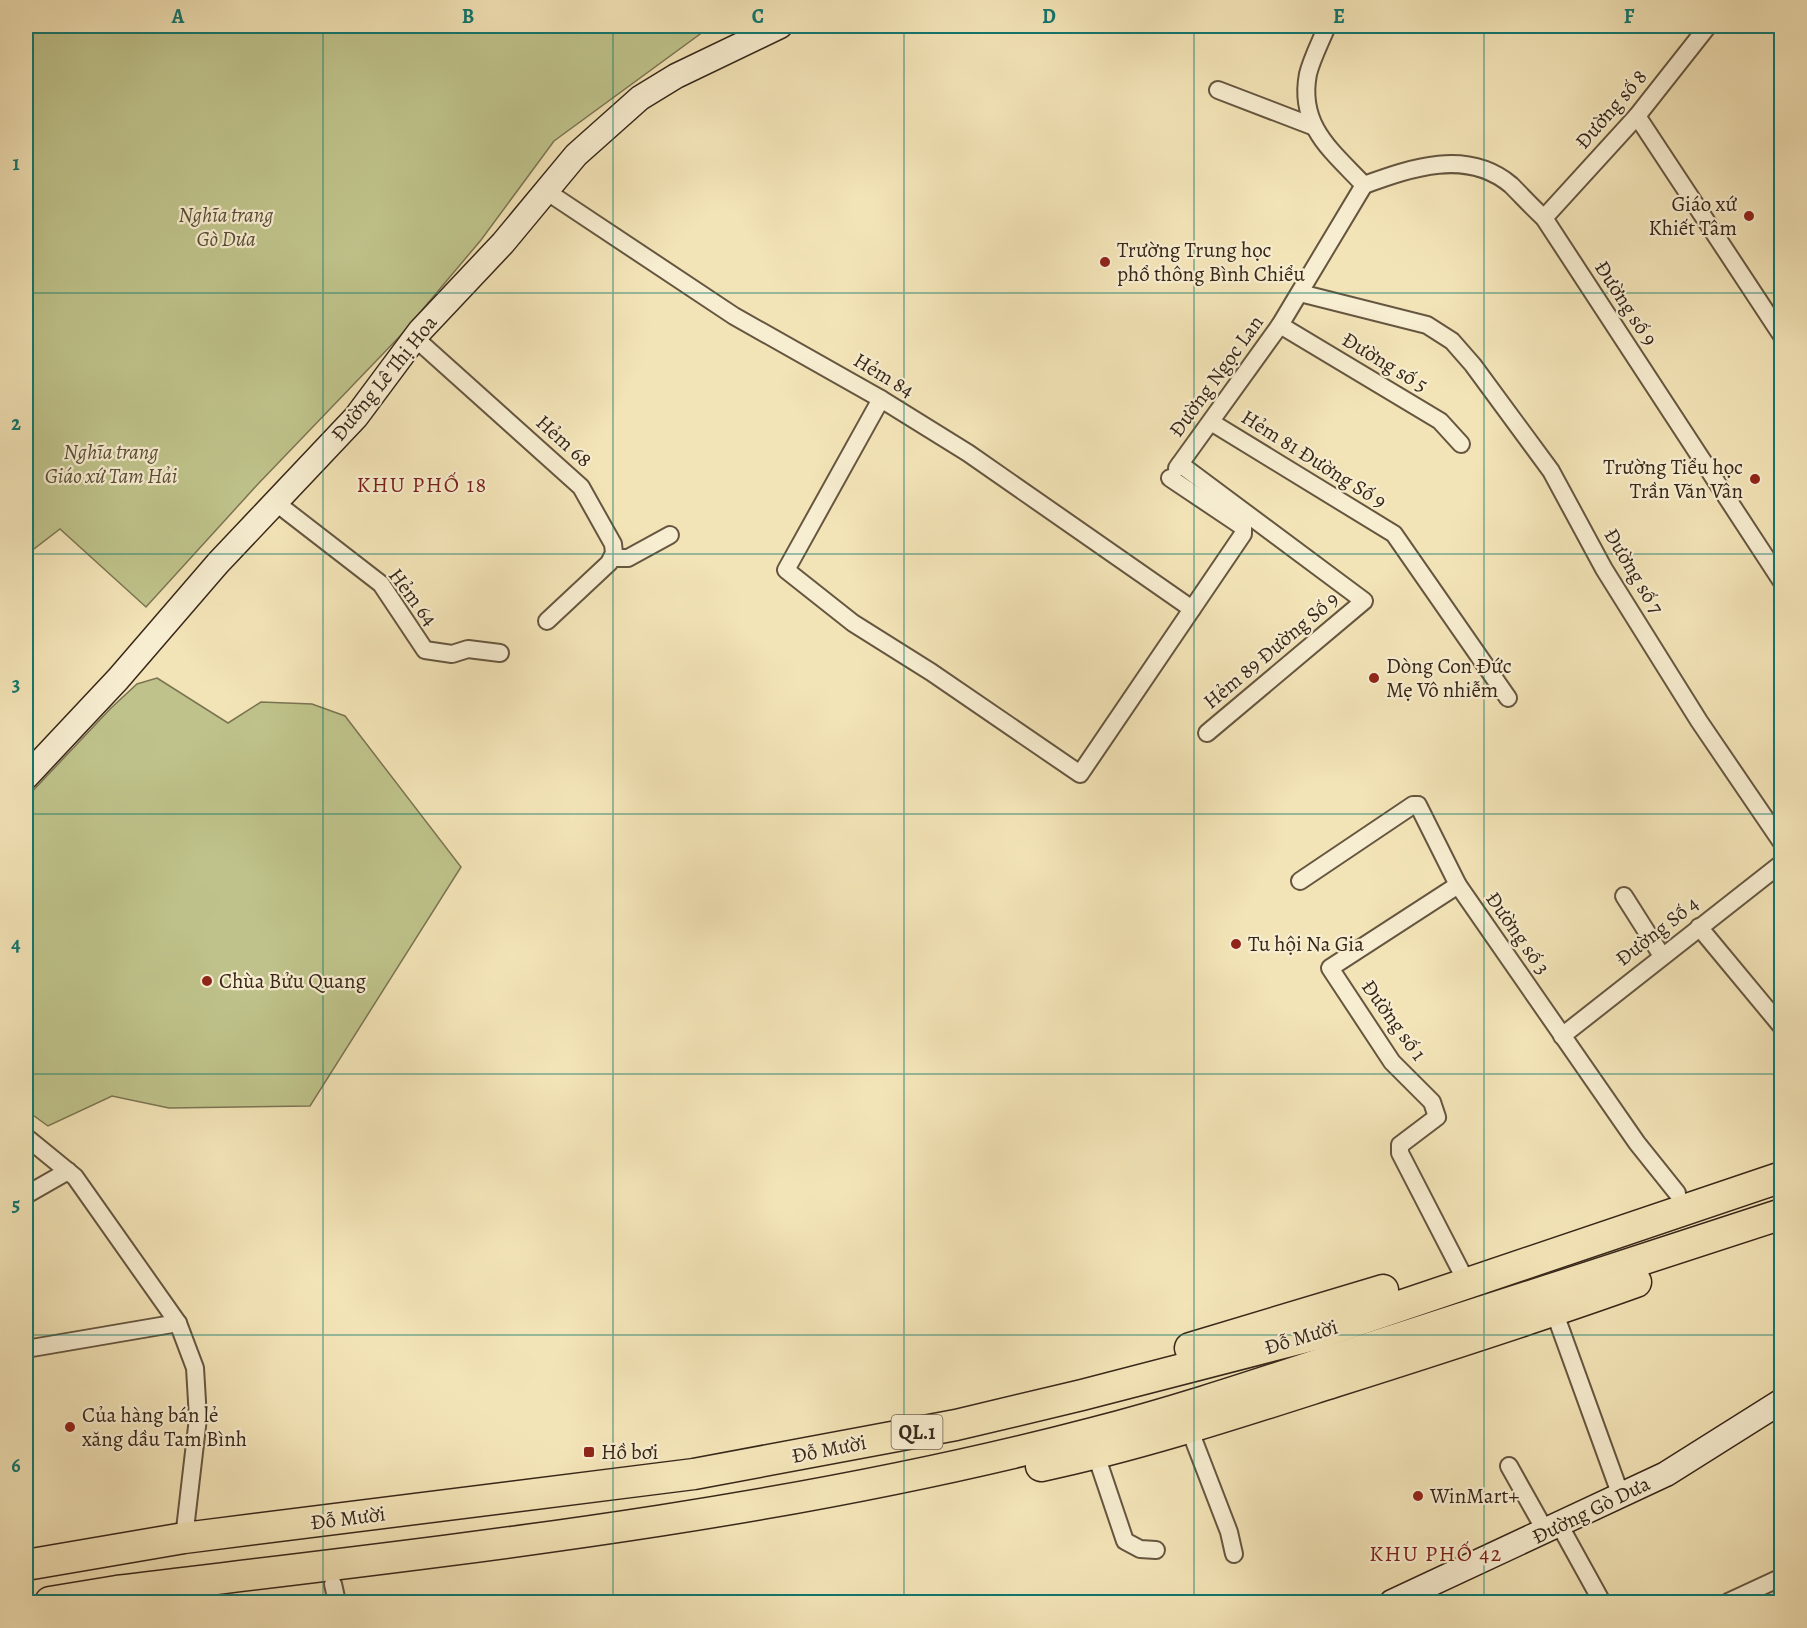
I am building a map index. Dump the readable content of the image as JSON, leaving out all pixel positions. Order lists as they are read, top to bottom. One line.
{"streets":{"highway":["Đỗ Mười","QL.1"],"street":["Đường số 8","Đường số 9","Đường số 5","Hẻm 84","Đường Ngọc Lan","Đường Lê Thị Hoa","Hẻm 68","Hẻm 81 Đường Số 9","Đường số 7","Hẻm 64","Hẻm 89 Đường Số 9","Đường Số 4","Đường số 3","Đường số 1","Đường Gò Dưa"]},"crossings":[["Đường số 8","Đường số 9"],["Đường số 9","Đường Ngọc Lan"],["Đường số 5","Đường Ngọc Lan"],["Hẻm 84","Đường Lê Thị Hoa"],["Đường Ngọc Lan","Hẻm 81 Đường Số 9"],["Đường Ngọc Lan","Đường số 7"],["Đường Ngọc Lan","Hẻm 89 Đường Số 9"],["Đường Lê Thị Hoa","Hẻm 68"],["Đường Lê Thị Hoa","Hẻm 64"],["Đường Số 4","Đường số 3"],["Đường số 3","Đường số 1"],["Đường số 3","Đỗ Mười"],["Đường số 1","Đỗ Mười"]],"districts":["KHU PHỐ 18","KHU PHỐ 42"],"parks":["Nghĩa trang Gò Dưa","Nghĩa trang Giáo xứ Tam Hải"],"places":{"other":["Giáo xứ Khiết Tâm","Trường Trung học phổ thông Bình Chiểu","Trường Tiểu học Trần Văn Vân","Dòng Con Đức Mẹ Vô nhiễm","Tu hội Na Gia","Chùa Bửu Quang","Của hàng bán lẻ xăng dầu Tam Bình","WinMart+"],"transit":["Hồ bơi"]},"grid":{"columns":["A","B","C","D","E","F"],"rows":["1","2","3","4","5","6"]}}
